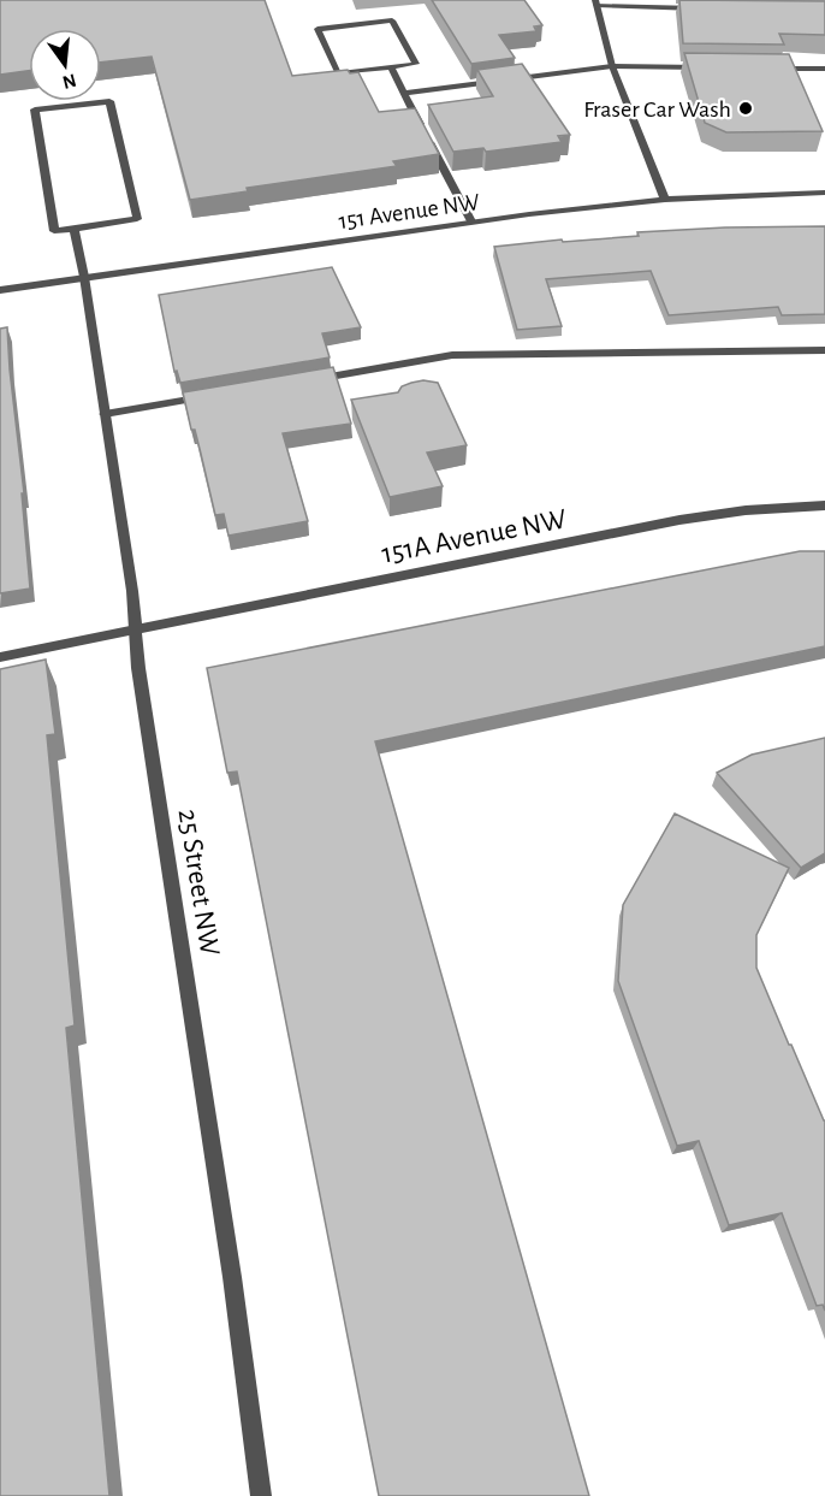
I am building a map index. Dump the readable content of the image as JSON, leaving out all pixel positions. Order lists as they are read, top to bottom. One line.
{"streets":{"street":["151 Avenue NW","151A Avenue NW","25 Street NW"]},"crossings":[["151 Avenue NW","25 Street NW"],["151A Avenue NW","25 Street NW"]],"places":["Fraser Car Wash"],"north":"bottom"}
